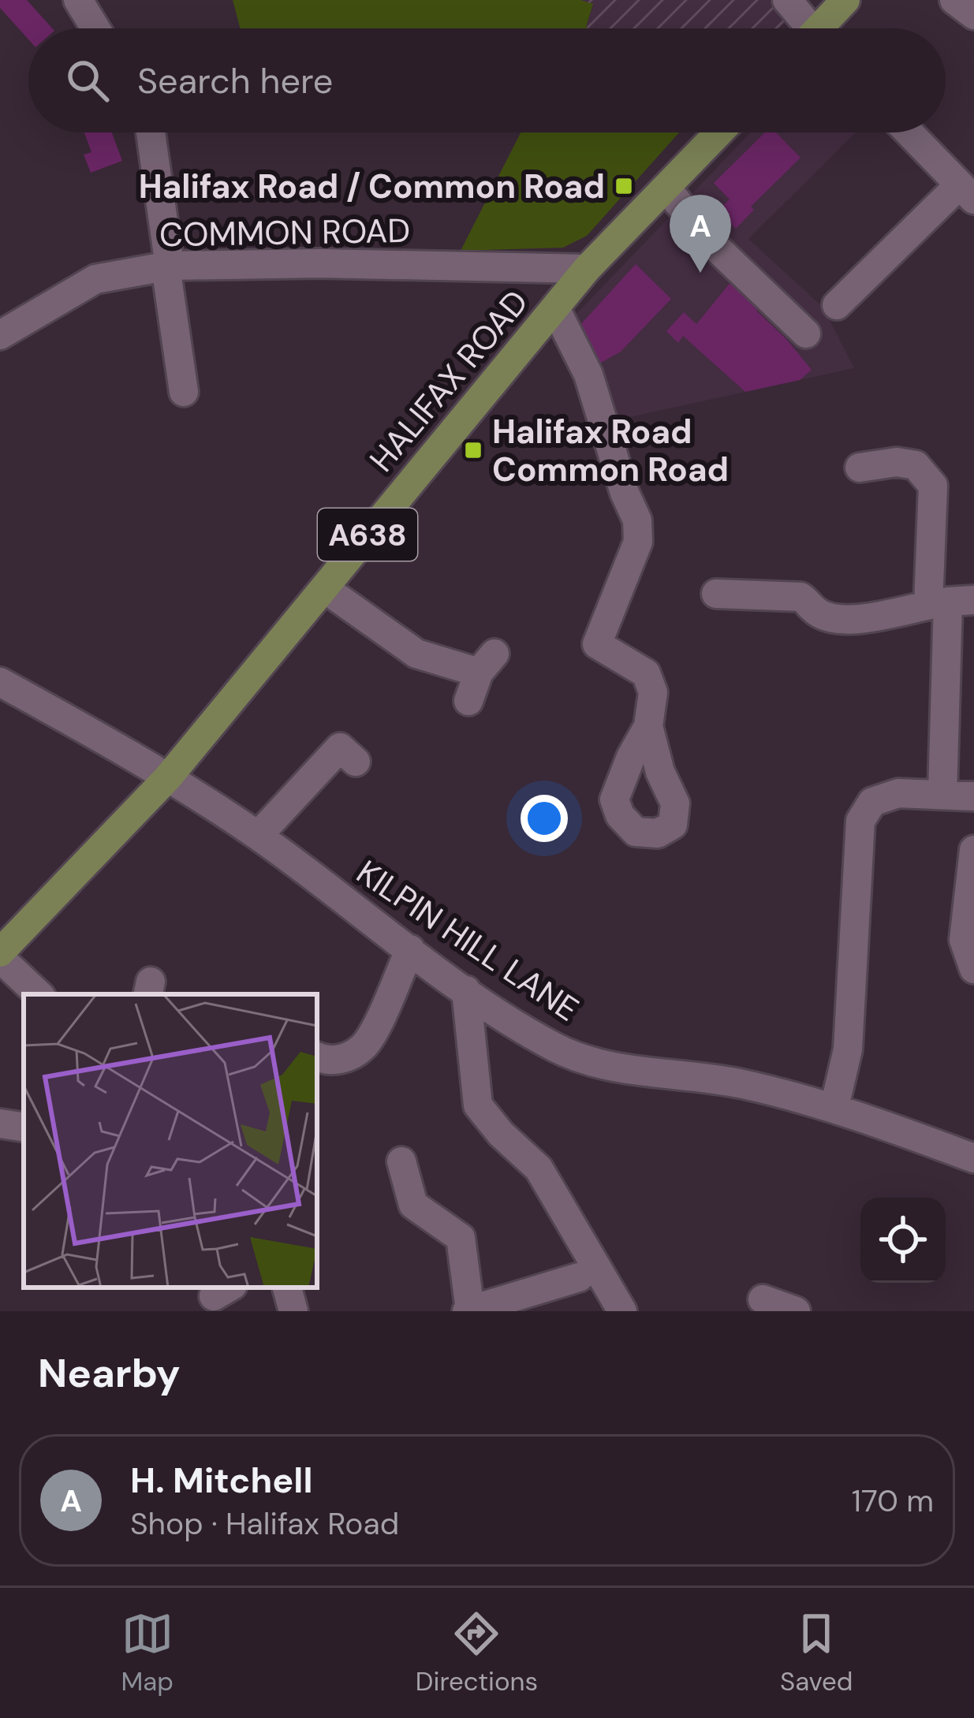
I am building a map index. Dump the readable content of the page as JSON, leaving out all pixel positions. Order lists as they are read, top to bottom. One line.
{"streets":{"main road":["HALIFAX ROAD","A638"],"street":["COMMON ROAD","KILPIN HILL LANE"]},"crossings":[["COMMON ROAD","HALIFAX ROAD"],["HALIFAX ROAD","KILPIN HILL LANE"]],"places":{"transit":["Halifax Road / Common Road","Halifax Road Common Road"]},"page":{"search":"Search here","pins":"A","heading":"Nearby","list":[{"mark":"A","name":"H. Mitchell","note":"Shop · Halifax Road","value":"170 m"}],"nav":["Map","Directions","Saved"]}}
